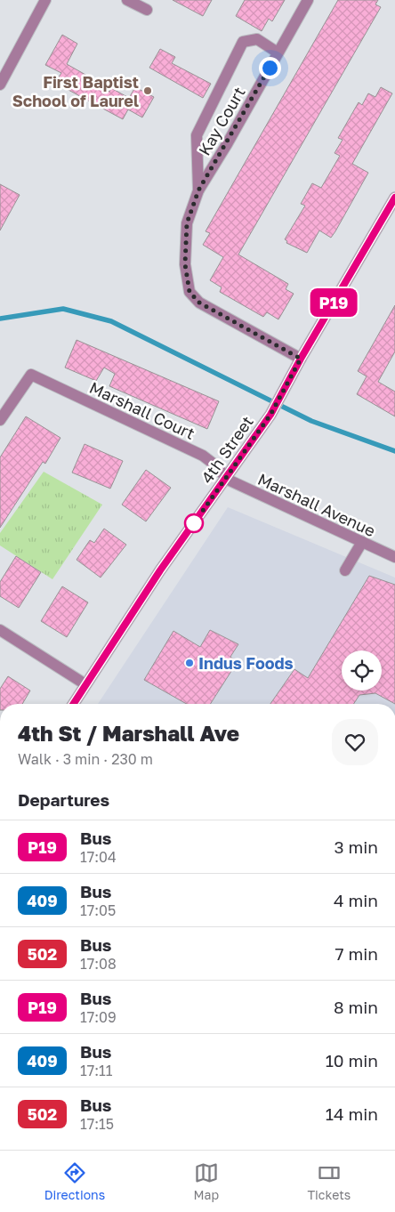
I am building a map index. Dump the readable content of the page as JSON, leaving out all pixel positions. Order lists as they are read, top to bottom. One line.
{"streets":{"street":["Kay Court","Marshall Court","4th Street","Marshall Avenue"]},"crossings":[["Kay Court","4th Street"],["Marshall Court","4th Street"],["Marshall Court","Marshall Avenue"],["4th Street","Marshall Avenue"]],"places":["First Baptist School of Laurel","Indus Foods"],"lines":["bus line P19"],"page":{"on_map":"P19","heading":[["4th St / Marshall Ave","Walk · 3 min · 230 m"],"Departures"],"list":[{"mark":"P19","name":"Bus","note":"17:04","value":"3 min"},{"mark":"409","name":"Bus","note":"17:05","value":"4 min"},{"mark":"502","name":"Bus","note":"17:08","value":"7 min"},{"mark":"P19","name":"Bus","note":"17:09","value":"8 min"},{"mark":"409","name":"Bus","note":"17:11","value":"10 min"},{"mark":"502","name":"Bus","note":"17:15","value":"14 min"}],"tabs":["Directions","Map","Tickets"]}}
